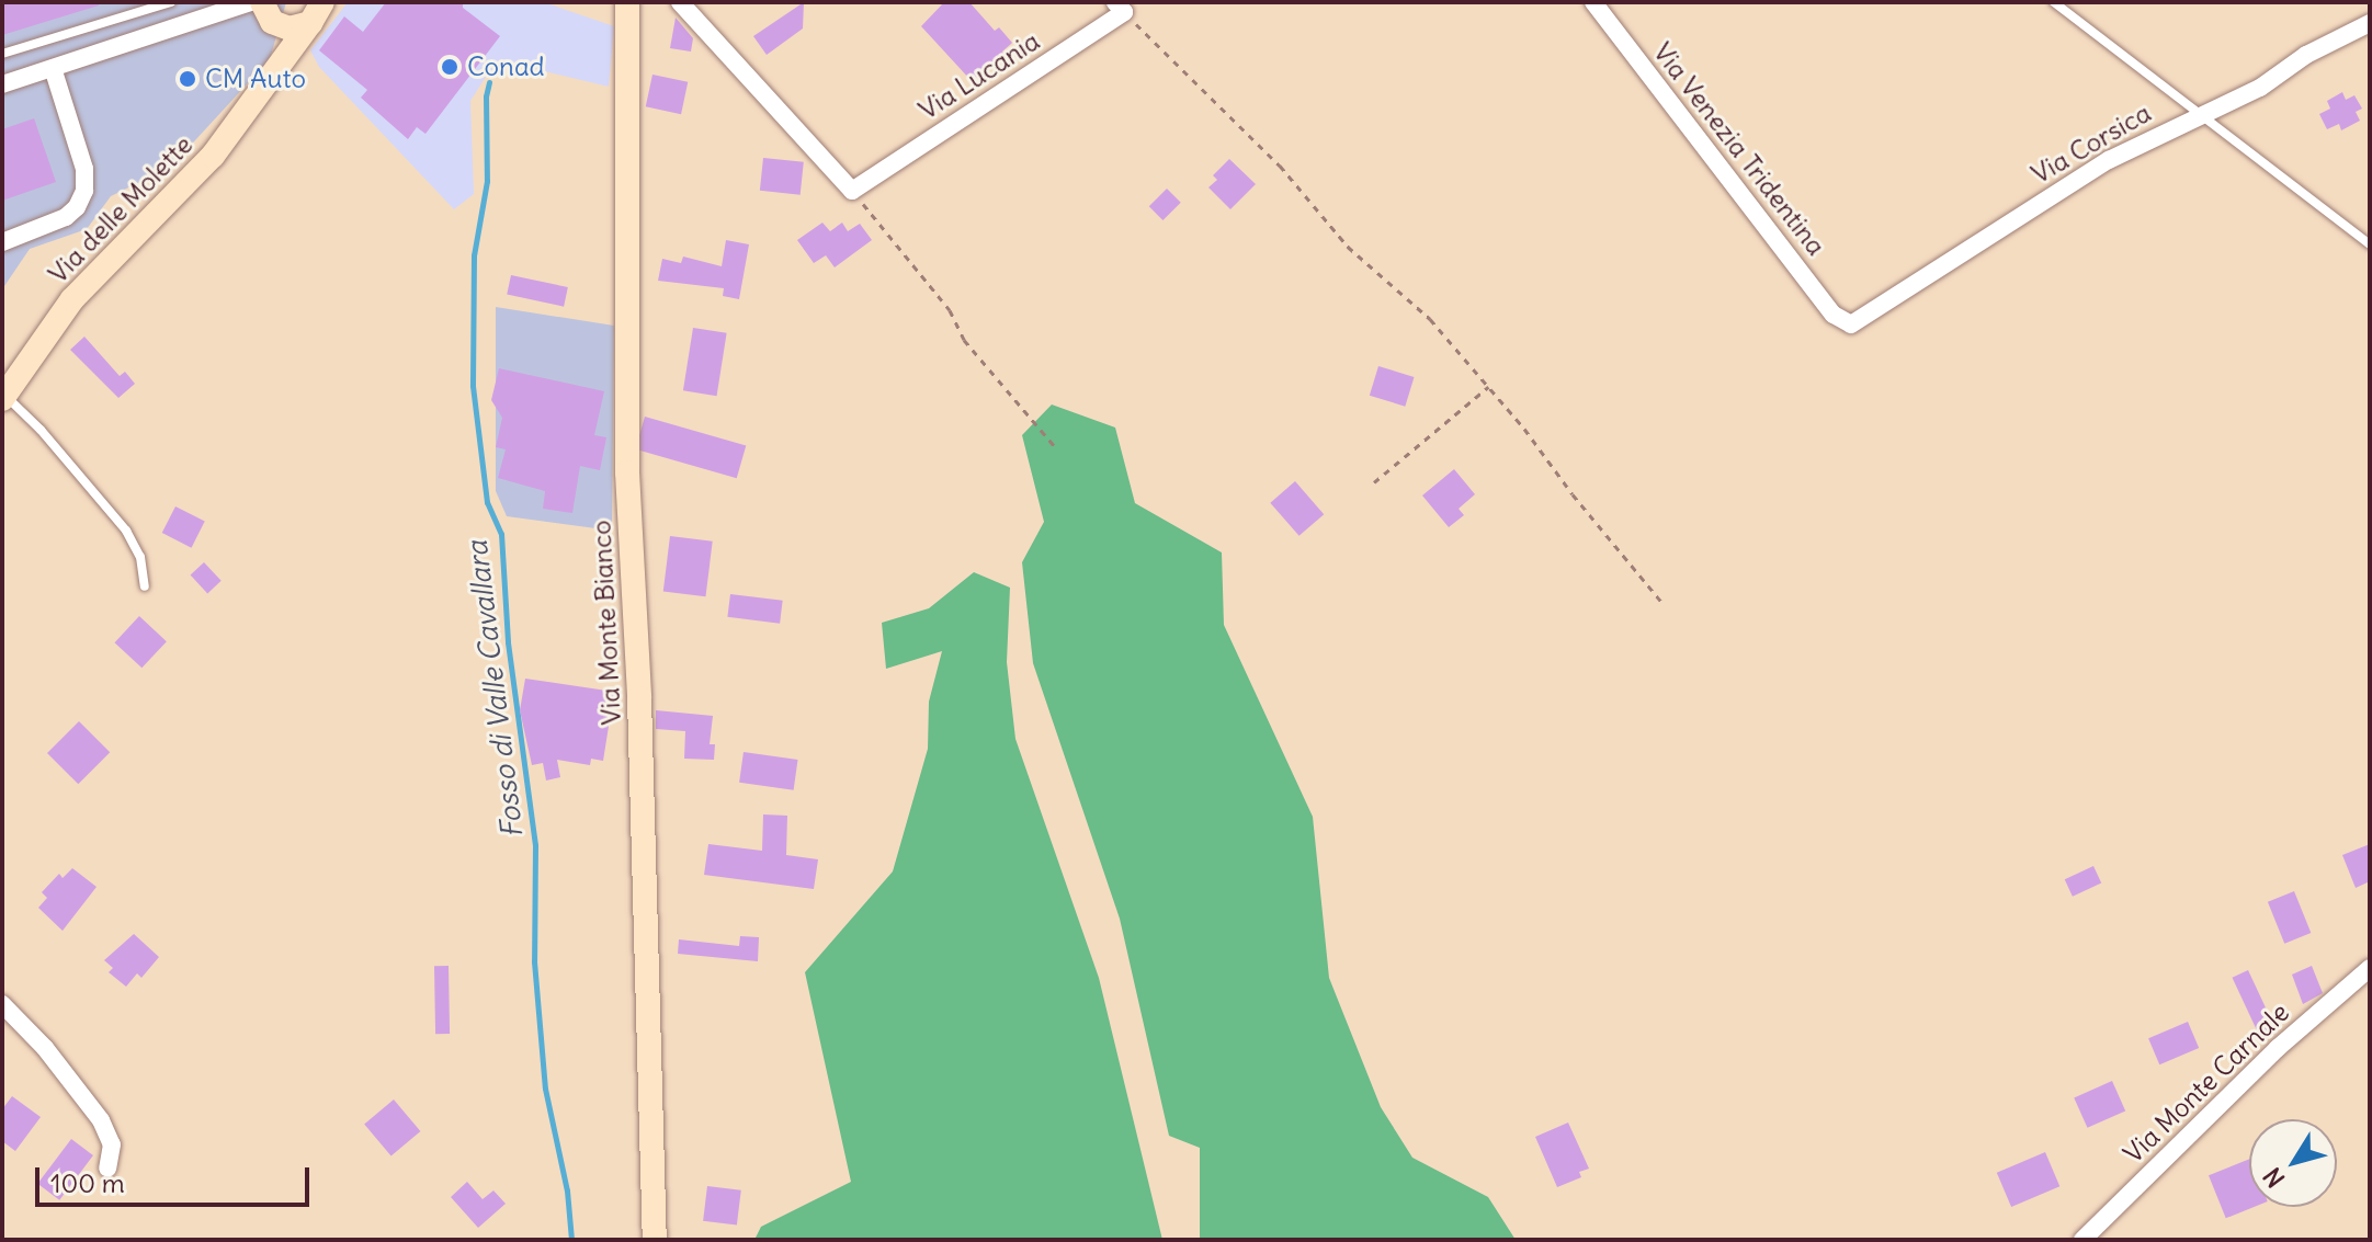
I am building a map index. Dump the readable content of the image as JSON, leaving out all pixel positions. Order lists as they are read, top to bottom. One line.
{"streets":{"main road":["Via delle Molette","Via Monte Bianco"],"street":["Via Lucania","Via Corsica","Via Venezia Tridentina","Via Monte Carnale"]},"crossings":[["Via Corsica","Via Venezia Tridentina"]],"water":["Fosso di Valle Cavallara"],"places":["Conad","CM Auto"],"scale_bar":"100 m","north":"bottom left"}
